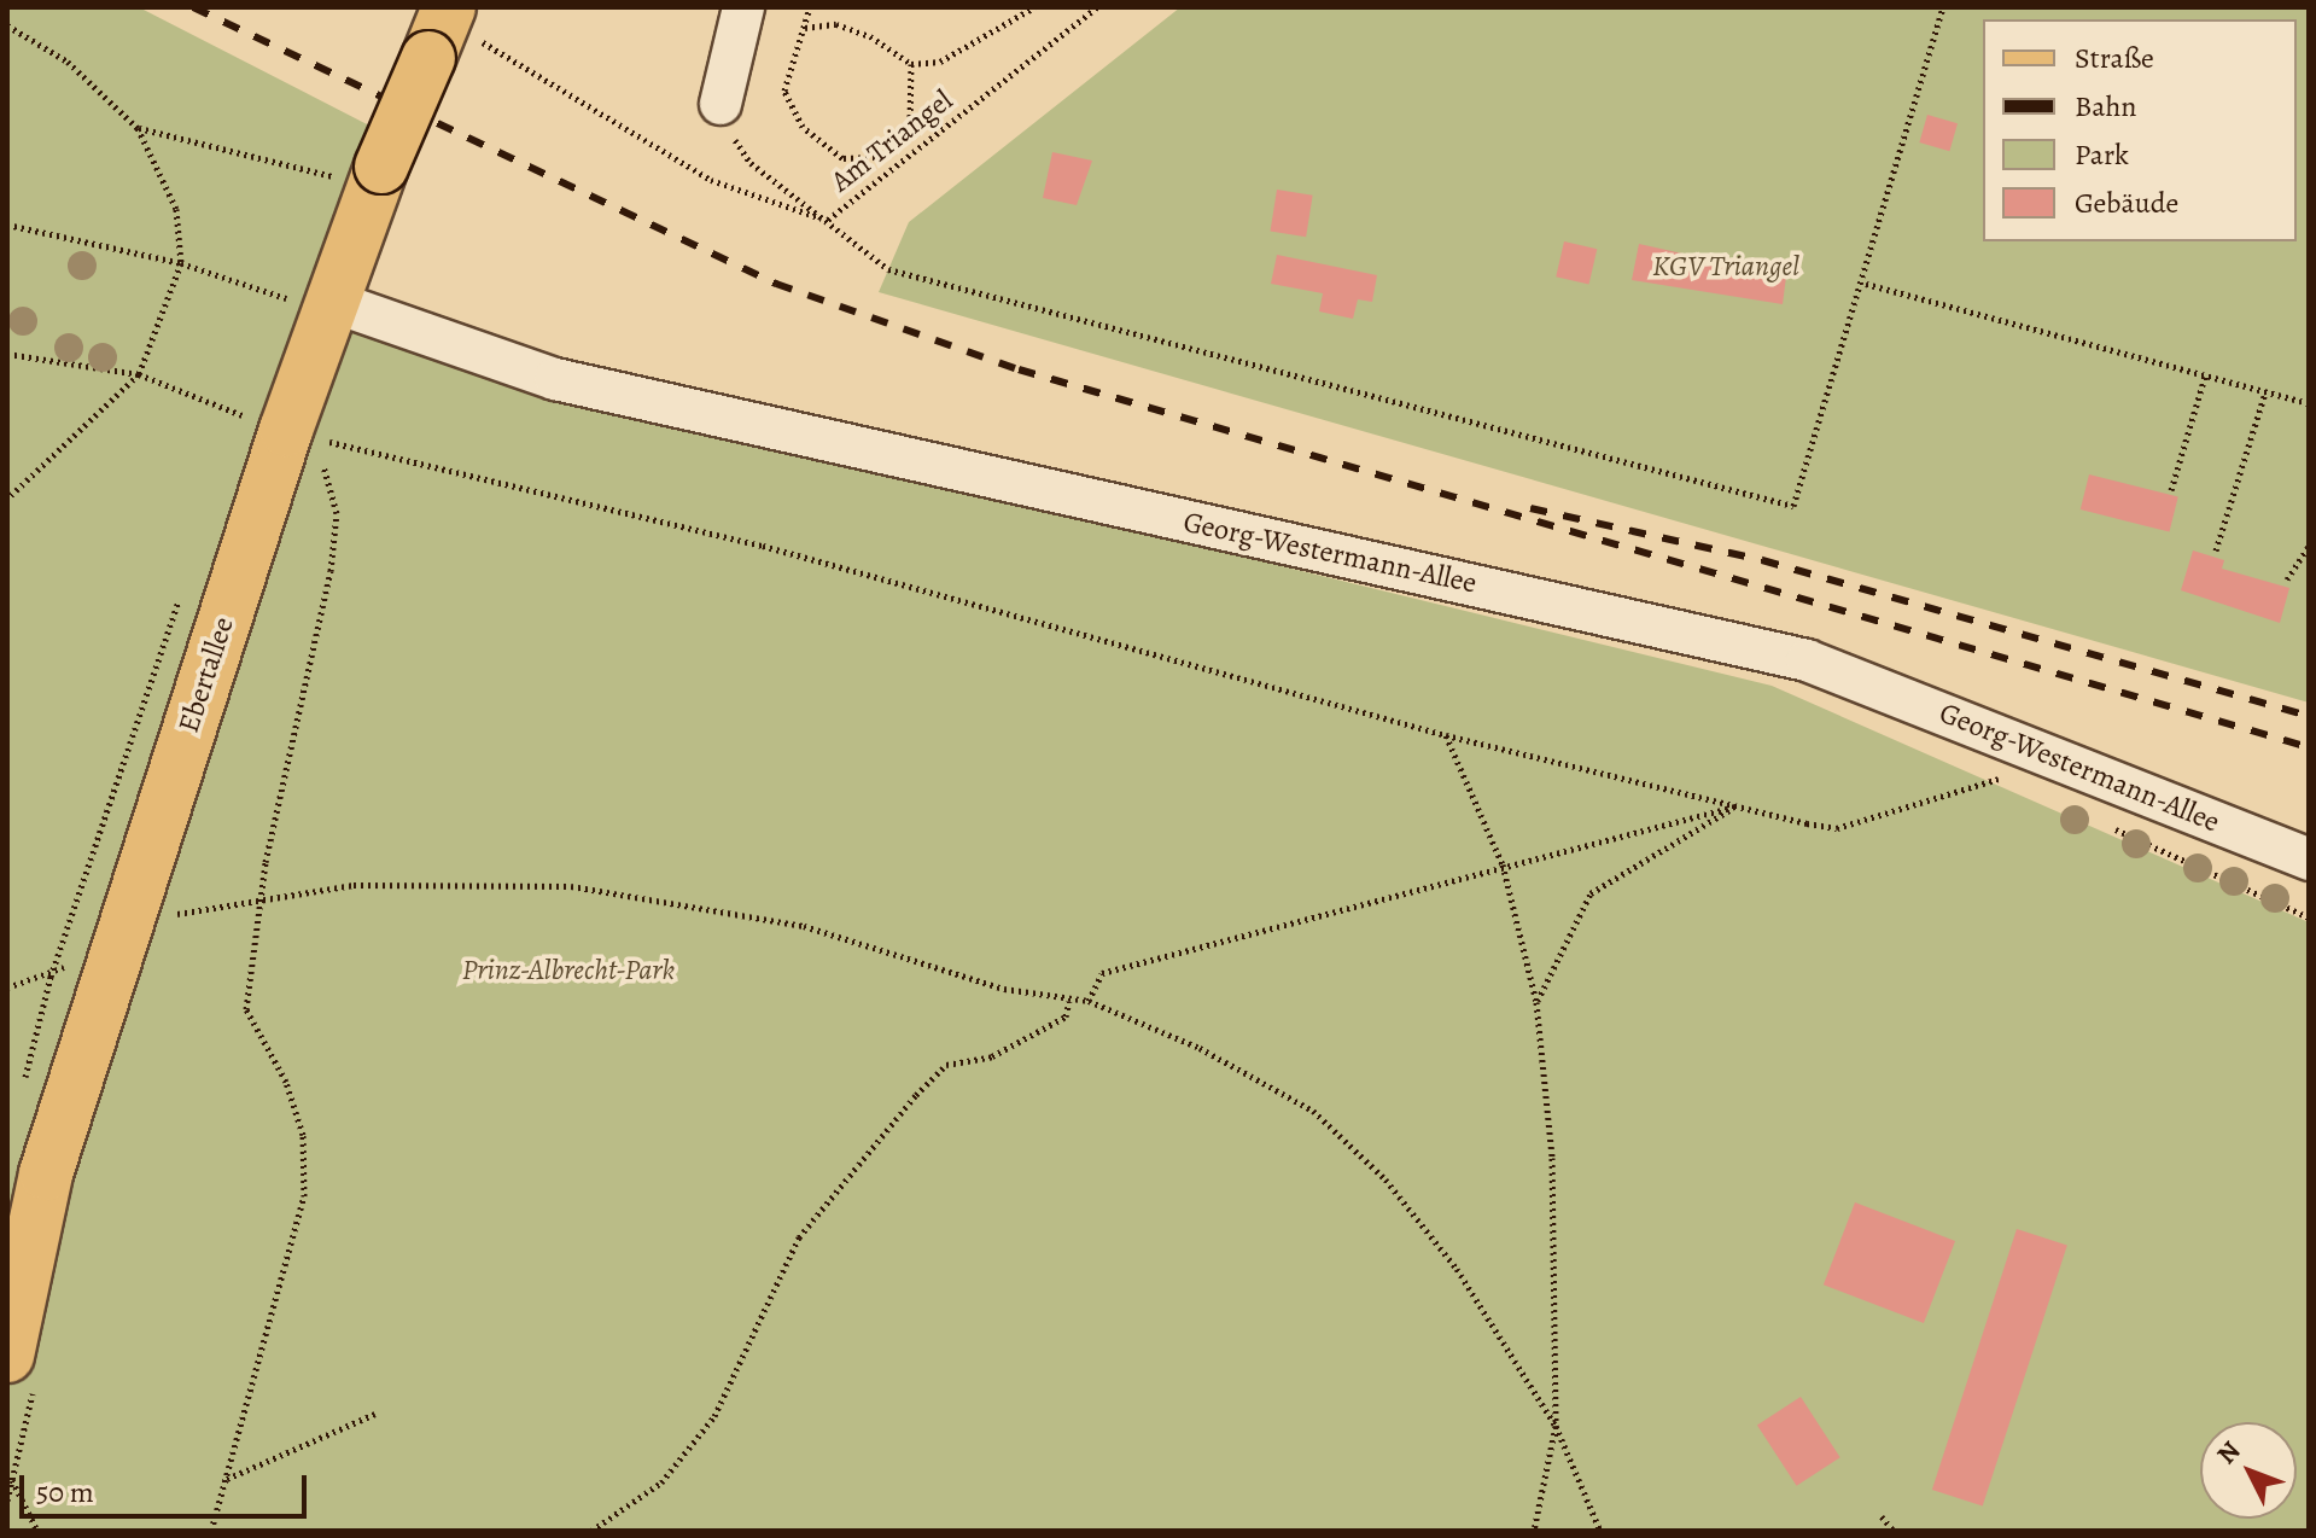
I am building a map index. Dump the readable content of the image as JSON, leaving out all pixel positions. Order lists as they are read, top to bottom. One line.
{"streets":{"main road":["Ebertallee"],"street":["Georg-Westermann-Allee"],"path":["Am Triangel"]},"crossings":[["Am Triangel","Ebertallee"],["Georg-Westermann-Allee","Ebertallee"]],"parks":["KGV Triangel","Prinz-Albrecht-Park"],"legend":["Straße","Bahn","Park","Gebäude"],"scale_bar":"50 m","north":"top left"}
